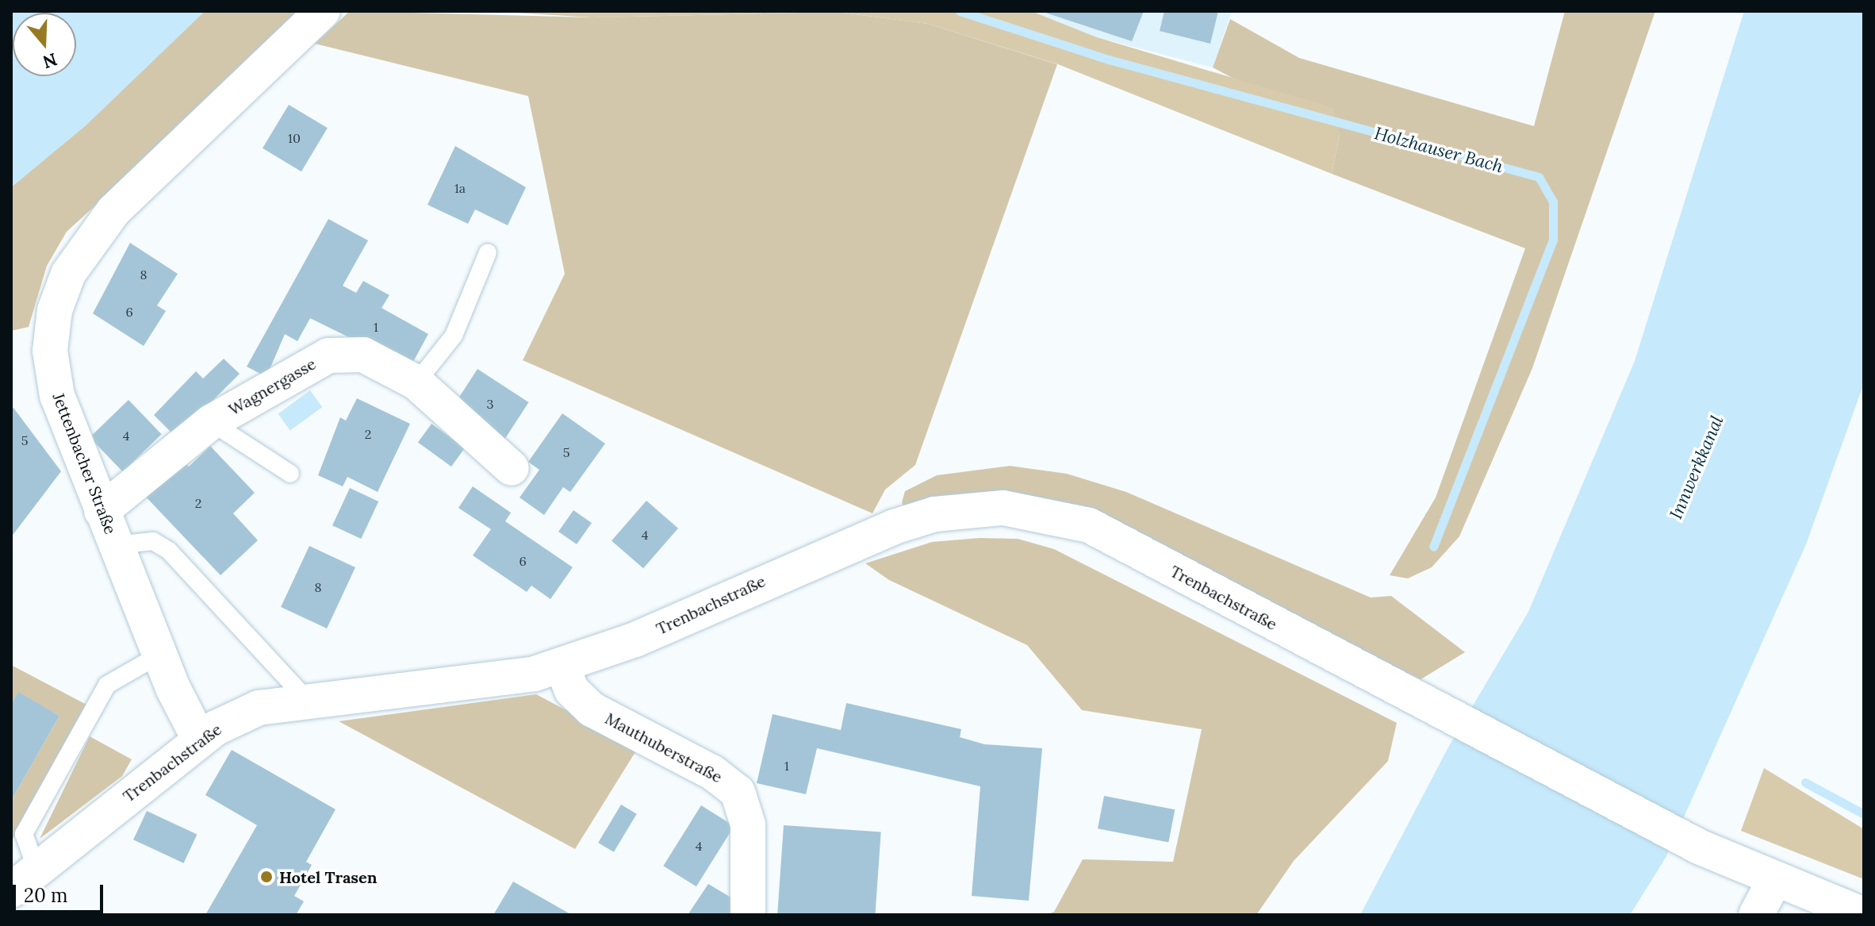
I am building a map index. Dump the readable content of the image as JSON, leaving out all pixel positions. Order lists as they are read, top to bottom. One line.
{"streets":{"street":["Wagnergasse","Jettenbacher Straße","Trenbachstraße","Mauthuberstraße"]},"crossings":[["Wagnergasse","Jettenbacher Straße"],["Jettenbacher Straße","Trenbachstraße"],["Trenbachstraße","Mauthuberstraße"]],"water":["Holzhauser Bach","Innwerkkanal"],"places":["Hotel Trasen"],"house_numbers":["10","1a","8","6","1","3","2","4","5","5","2","4","6","8","1","4"],"scale_bar":"20 m","north":"bottom"}
